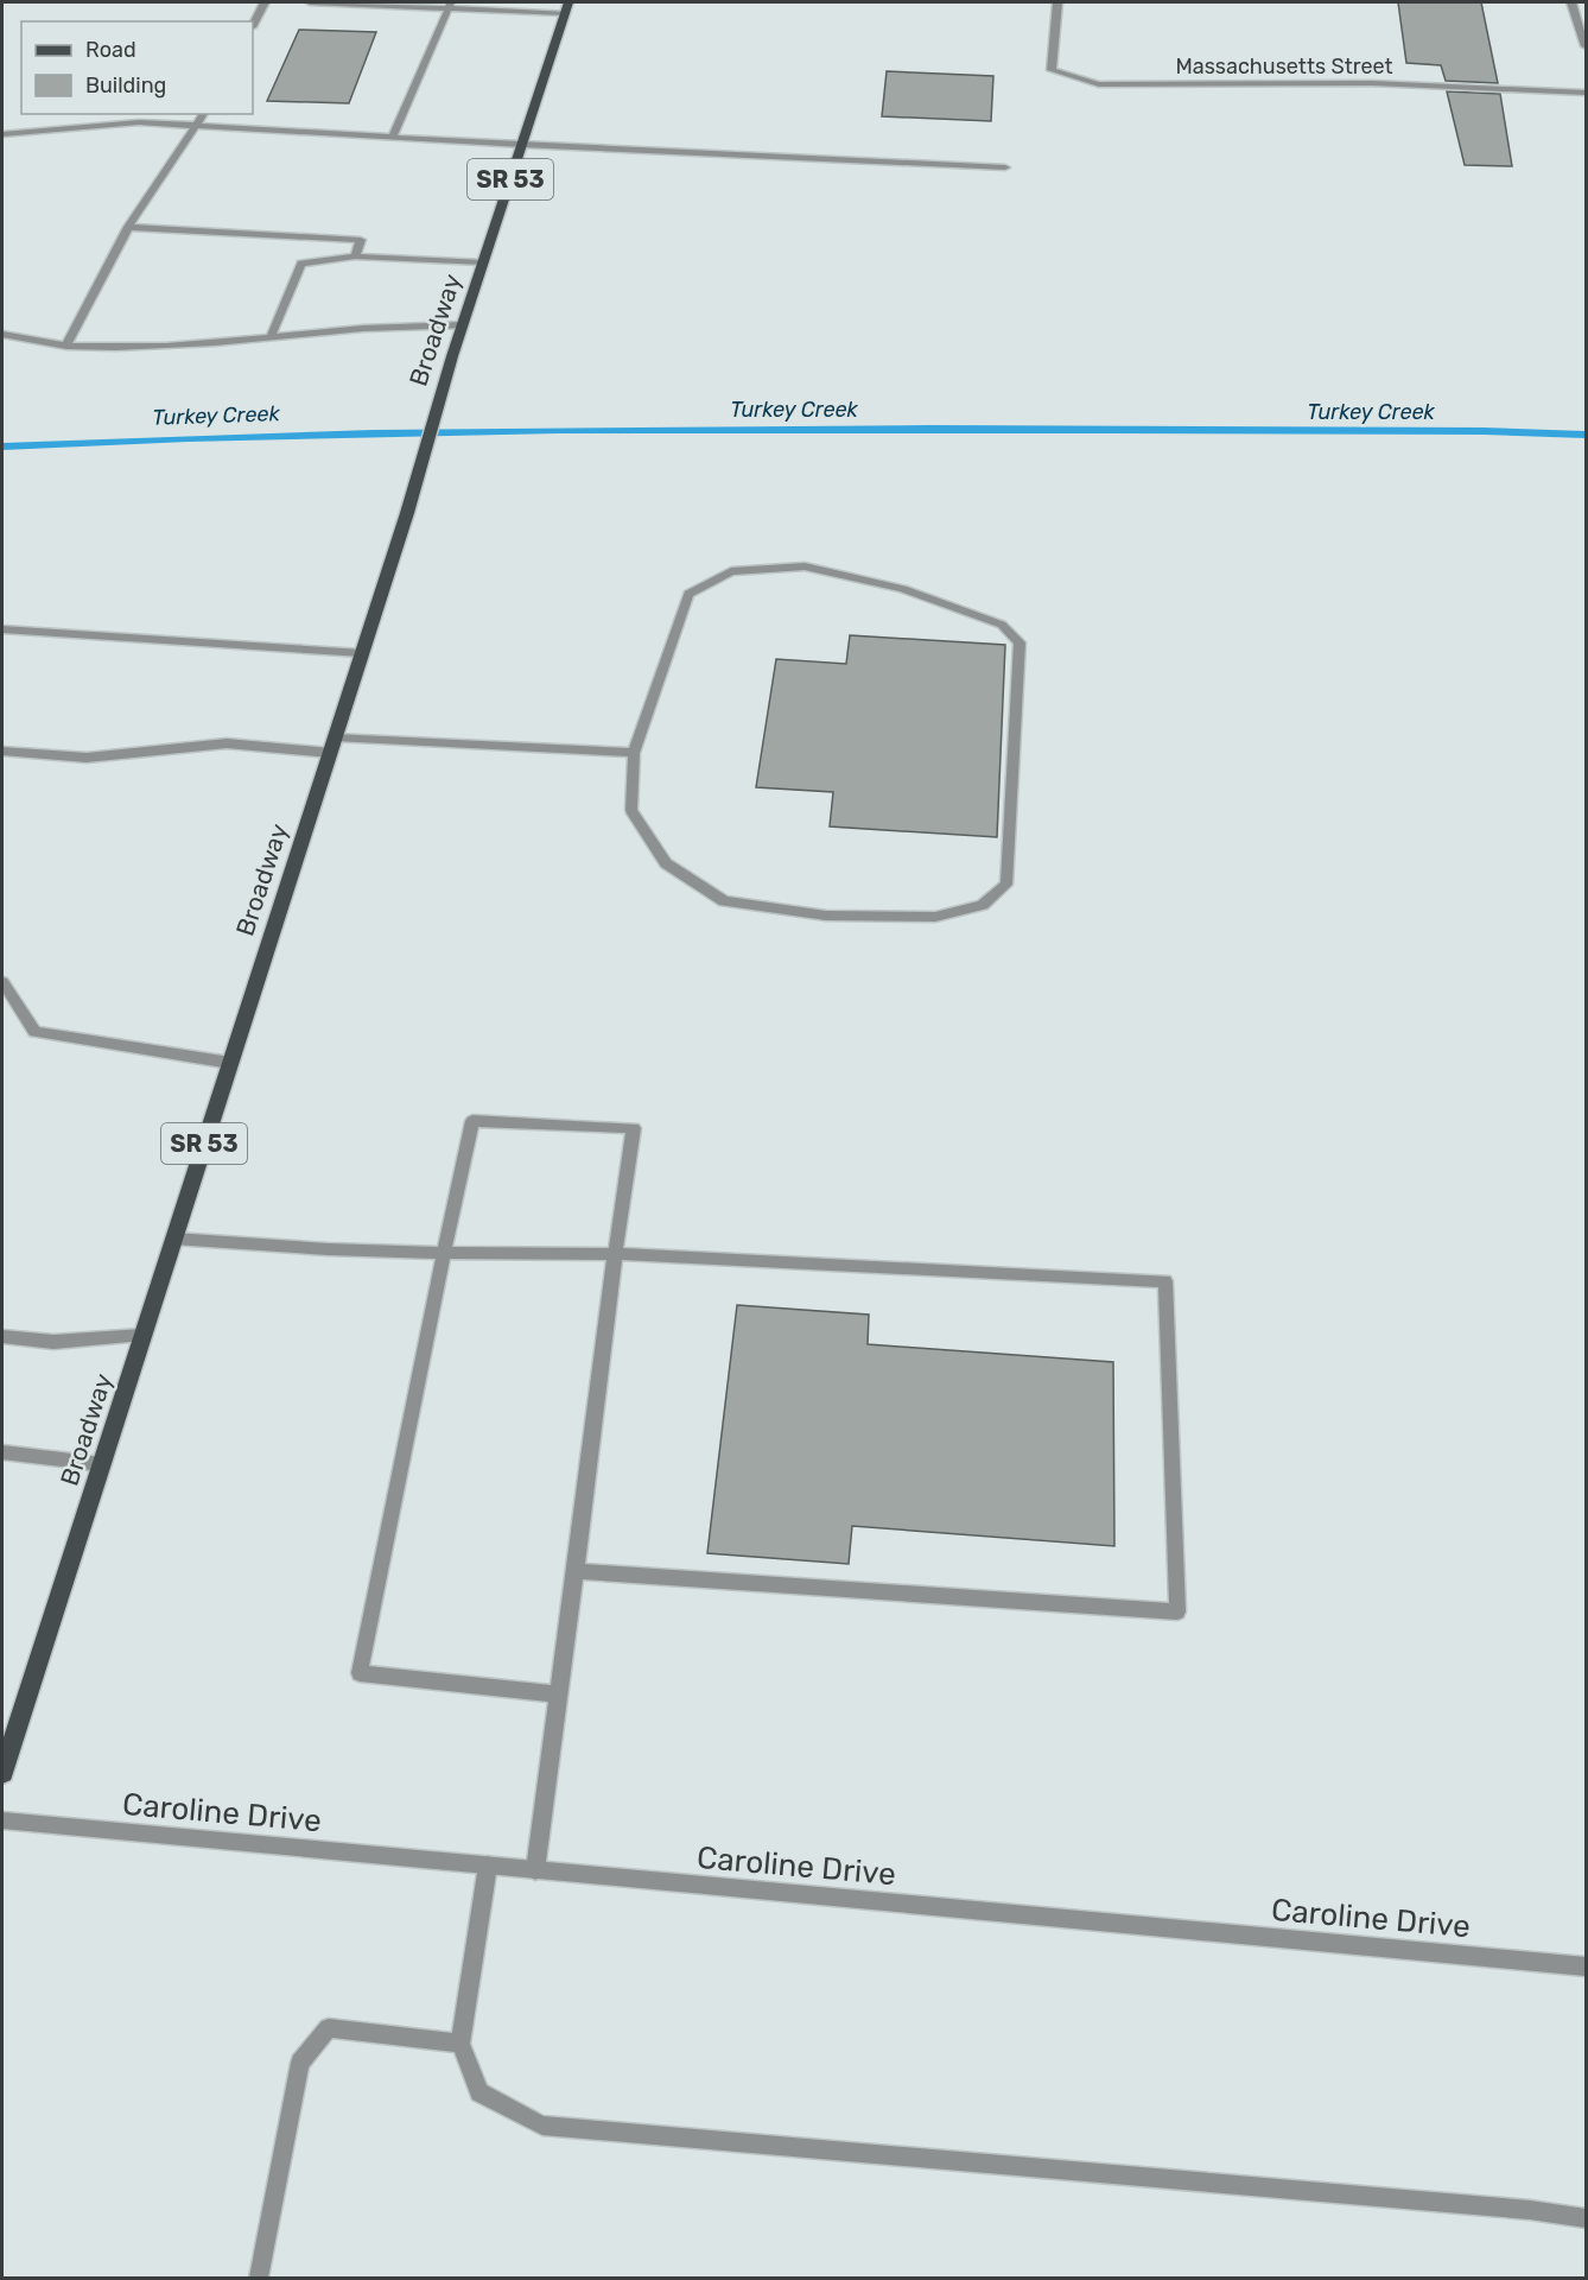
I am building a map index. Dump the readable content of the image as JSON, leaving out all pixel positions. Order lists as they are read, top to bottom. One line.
{"streets":{"main road":["SR 53","Broadway"],"street":["Massachusetts Street","Caroline Drive"]},"water":["Turkey Creek"],"legend":["Road","Building"]}
